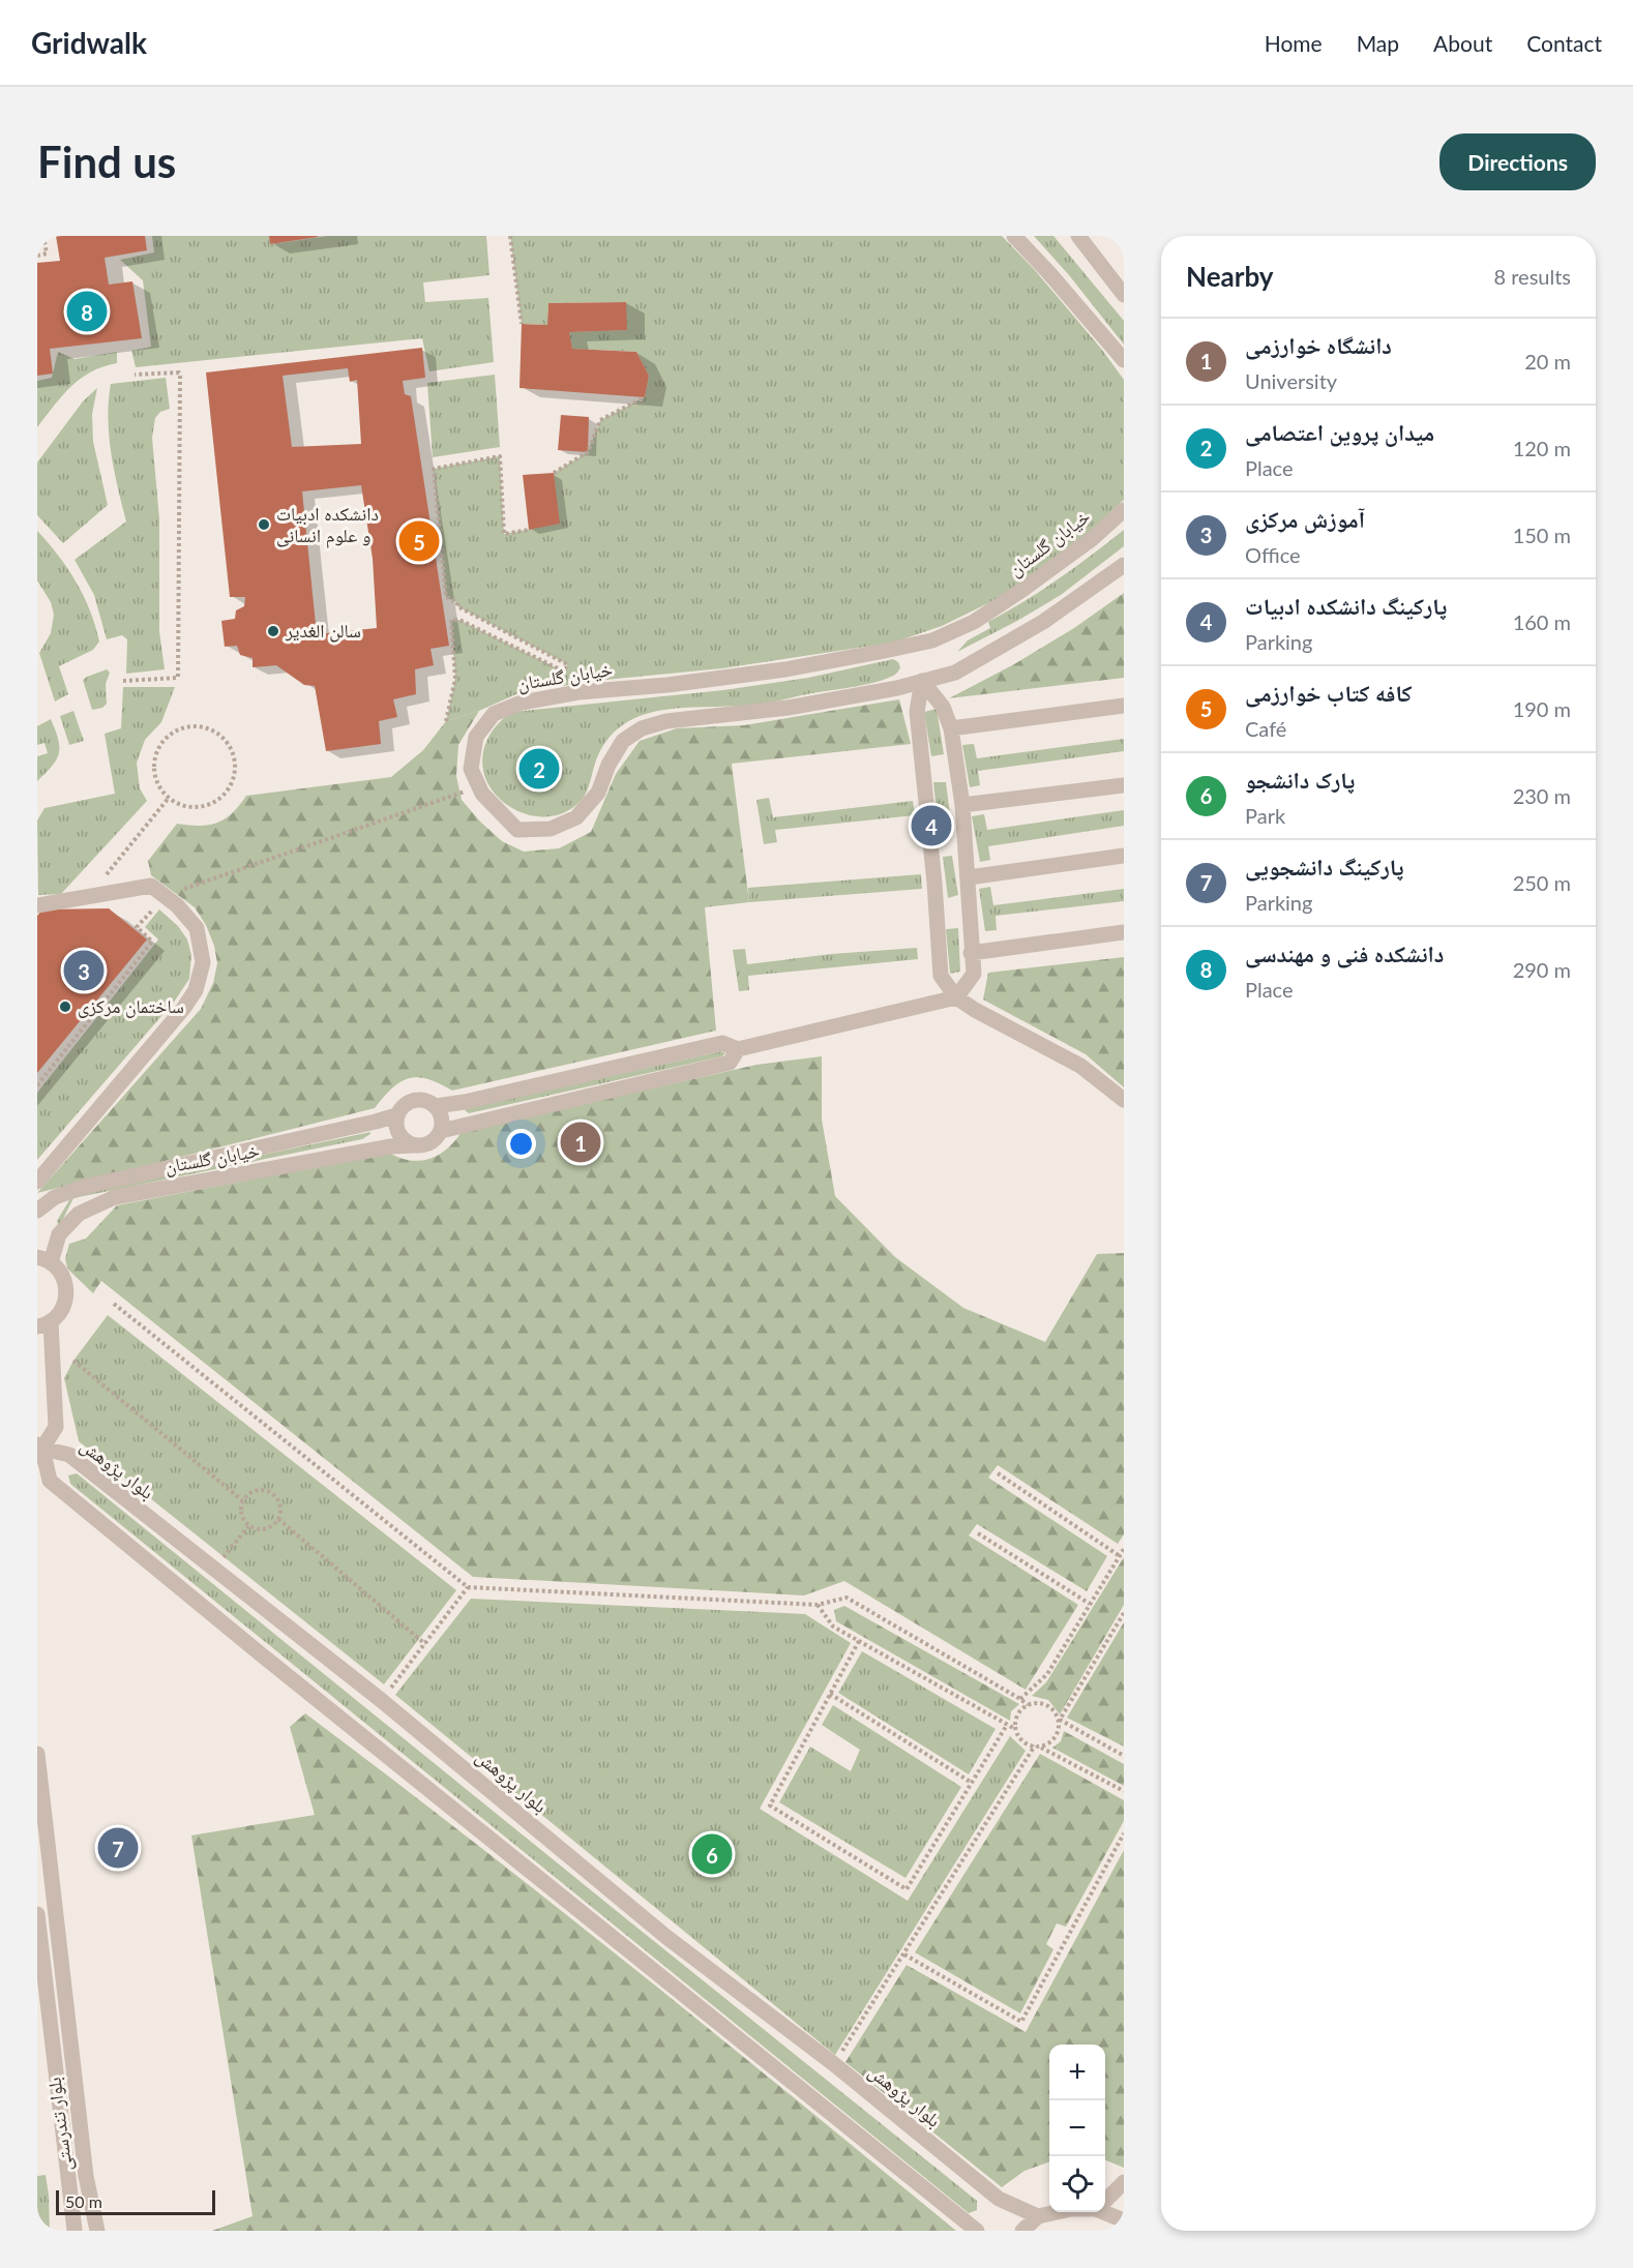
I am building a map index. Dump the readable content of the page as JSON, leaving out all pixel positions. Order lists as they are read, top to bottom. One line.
{"streets":{"lane":["خیابان گلستان","بلوار پژوهش","بلوار تندرستی"]},"places":["دانشکده ادبیات و علوم انسانی","سالن الغدیر","ساختمان مرکزی"],"scale_bar":"50 m","page":{"header":"Gridwalk","nav":["Home","Map","About","Contact"],"buttons":"Directions","title":"Find us","heading":["Nearby","8 results"],"pins":["8","5","2","4","3","1","7","6"],"list":[{"mark":"1","name":"دانشگاه خوارزمی","note":"University","value":"20 m"},{"mark":"2","name":"میدان پروین اعتصامی","note":"Place","value":"120 m"},{"mark":"3","name":"آموزش مرکزی","note":"Office","value":"150 m"},{"mark":"4","name":"پارکینگ دانشکده ادبیات","note":"Parking","value":"160 m"},{"mark":"5","name":"کافه کتاب خوارزمی","note":"Café","value":"190 m"},{"mark":"6","name":"پارک دانشجو","note":"Park","value":"230 m"},{"mark":"7","name":"پارکینگ دانشجویی","note":"Parking","value":"250 m"},{"mark":"8","name":"دانشکده فنی و مهندسی","note":"Place","value":"290 m"}],"map_buttons":["+","−"],"scale":"50 m"}}
